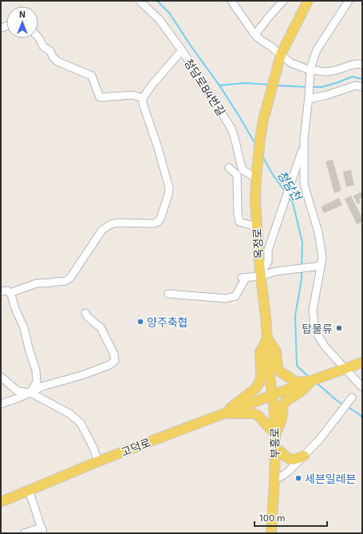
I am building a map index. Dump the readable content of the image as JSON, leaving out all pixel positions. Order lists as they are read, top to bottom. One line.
{"streets":{"main road":["옥정로","부흥로","고덕로"],"street":["청담로84번길"]},"crossings":[["청담로84번길","옥정로"],["옥정로","부흥로"],["옥정로","고덕로"],["부흥로","고덕로"]],"water":["청담천"],"places":["양주축협","탑물류","세븐일레븐"],"scale_bar":"100 m","north":"top"}
